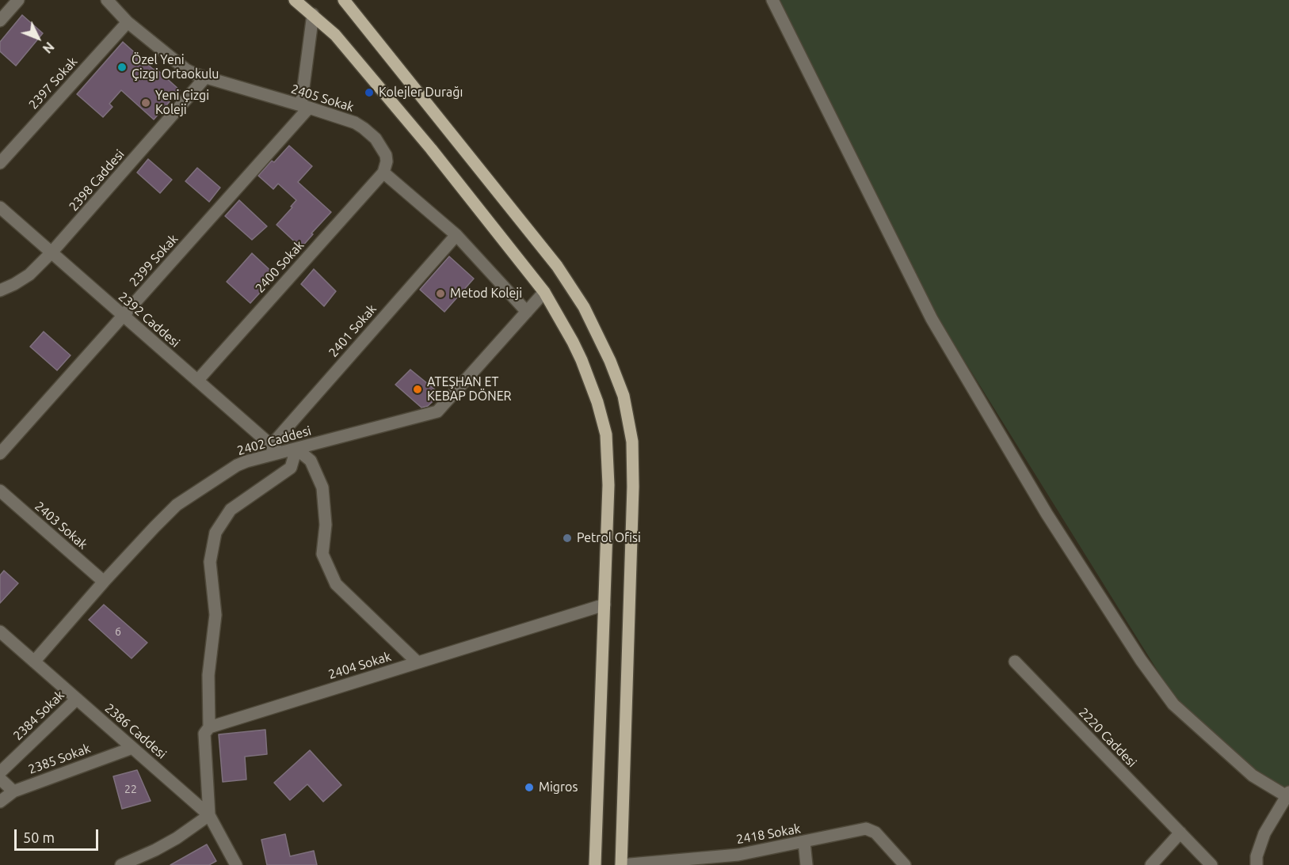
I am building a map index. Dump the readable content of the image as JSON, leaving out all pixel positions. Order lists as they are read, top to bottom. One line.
{"streets":{"street":["2397 Sokak","2405 Sokak","2398 Caddesi","2399 Sokak","2400 Sokak","2392 Caddesi","2401 Sokak","2402 Caddesi","2403 Sokak","2404 Sokak","2384 Sokak","2386 Caddesi","2220 Caddesi","2385 Sokak","2418 Sokak"]},"crossings":[["2397 Sokak","2405 Sokak"],["2405 Sokak","2398 Caddesi"],["2405 Sokak","2399 Sokak"],["2405 Sokak","2400 Sokak"],["2398 Caddesi","2392 Caddesi"],["2399 Sokak","2392 Caddesi"],["2400 Sokak","2392 Caddesi"],["2392 Caddesi","2401 Sokak"],["2392 Caddesi","2402 Caddesi"],["2401 Sokak","2402 Caddesi"],["2402 Caddesi","2403 Sokak"],["2402 Caddesi","2386 Caddesi"],["2384 Sokak","2386 Caddesi"],["2386 Caddesi","2385 Sokak"]],"places":["Özel Yeni Çizgi Ortaokulu","Kolejler Durağı","Yeni Çizgi Koleji","Metod Koleji","ATEŞHAN ET KEBAP DÖNER","Petrol Ofisi","Migros"],"house_numbers":["6","22"],"scale_bar":"50 m","north":"bottom right"}
